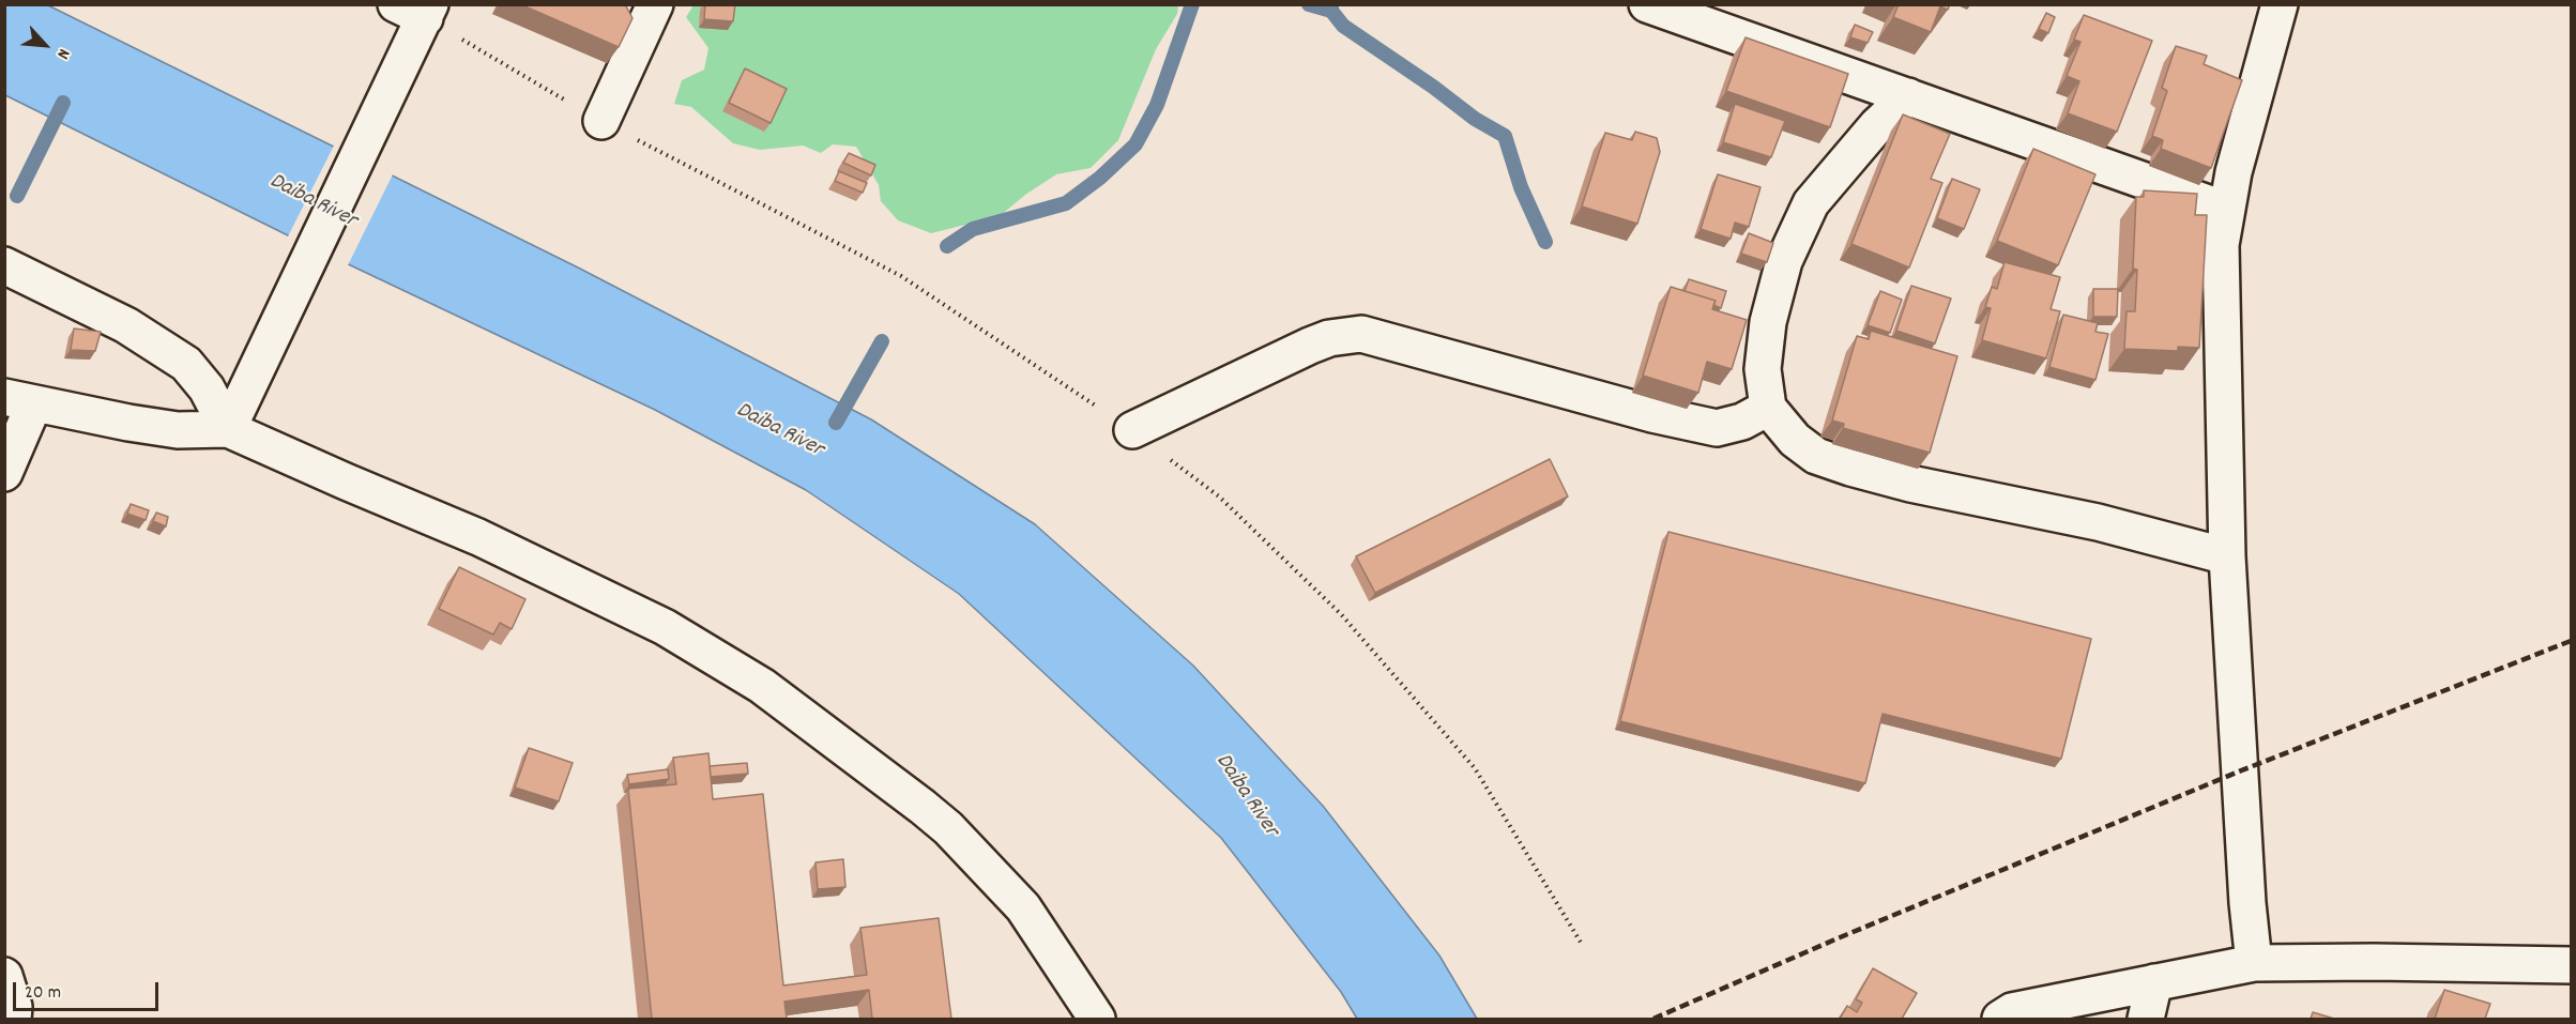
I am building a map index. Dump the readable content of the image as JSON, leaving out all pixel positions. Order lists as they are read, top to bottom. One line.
{"water":["Daiba River"],"scale_bar":"20 m","north":"bottom right"}
